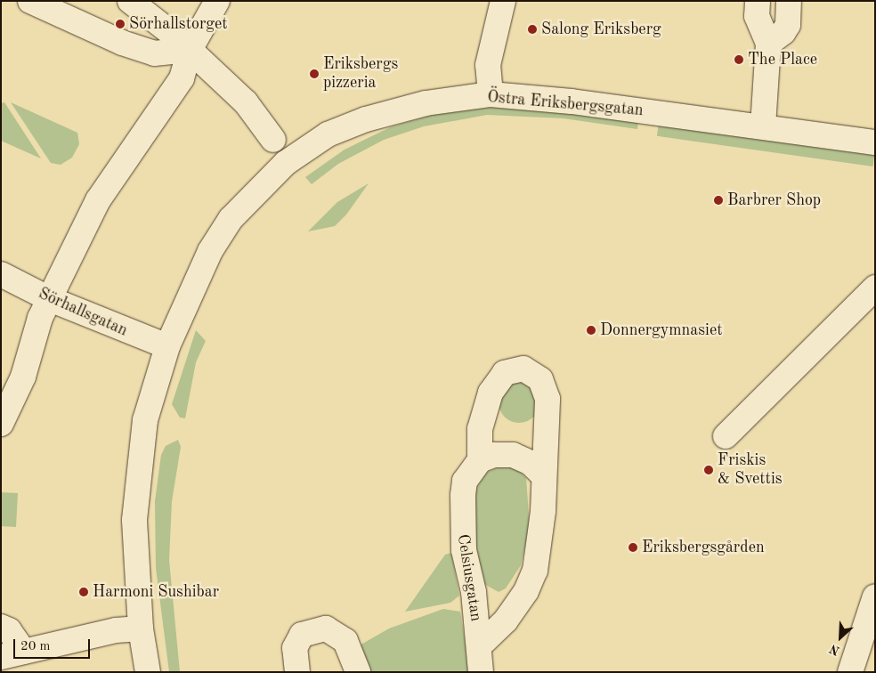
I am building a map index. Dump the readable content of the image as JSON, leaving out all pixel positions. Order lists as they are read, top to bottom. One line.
{"streets":{"street":["Östra Eriksbergsgatan","Sörhallsgatan","Celsiusgatan"]},"crossings":[["Östra Eriksbergsgatan","Sörhallsgatan"]],"places":["Sörhallstorget","Salong Eriksberg","The Place","Eriksbergs pizzeria","Barbrer Shop","Donnergymnasiet","Friskis & Svettis","Eriksbergsgården","Harmoni Sushibar"],"scale_bar":"20 m","north":"bottom left"}
